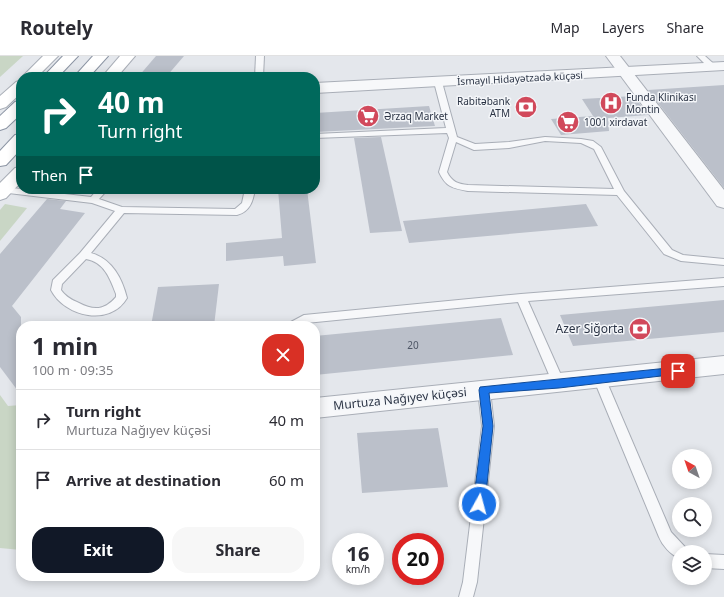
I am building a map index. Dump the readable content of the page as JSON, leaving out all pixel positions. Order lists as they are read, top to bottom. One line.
{"streets":{"street":["İsmayıl Hidayətzadə küçəsi","Murtuza Nağıyev küçəsi"]},"places":{"hospital":["Funda Klinikası Montin"],"bank":["Rabitəbank ATM","Azer Siğorta"],"supermarket":["Ərzaq Market","1001 xirdavat"]},"house_numbers":["20"],"north":"top left","page":{"header":"Routely","nav":["Map","Layers","Share"],"turn":["40 m","Turn right"],"then":"Then","heading":["1 min","100 m · 09:35"],"list":[{"name":"Turn right","note":"Murtuza Nağıyev küçəsi","value":"40 m"},{"name":"Arrive at destination","value":"60 m"}],"buttons":["Exit","Share"],"speed":"16 km/h","limit":"20"}}
